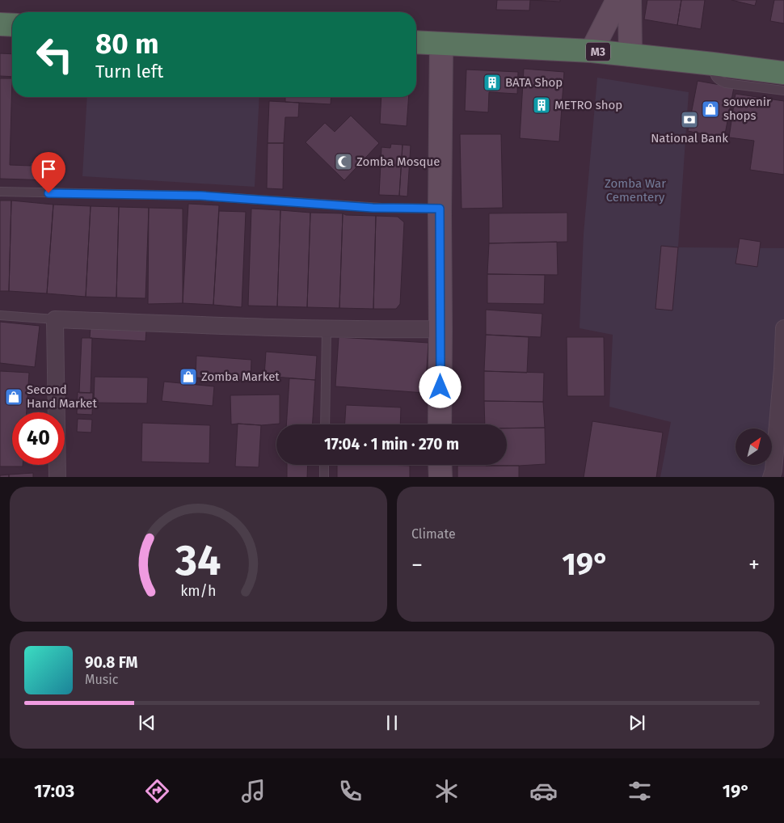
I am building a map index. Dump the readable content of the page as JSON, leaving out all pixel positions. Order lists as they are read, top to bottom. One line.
{"streets":{"highway":["M3"]},"parks":["Zomba War Cementery"],"places":{"building":["BATA Shop","METRO shop"],"shop":["souvenir shops","Zomba Market","Second Hand Market"],"bank":["National Bank"],"mosque":["Zomba Mosque"]},"north":"top right","page":{"turn":["80 m","Turn left"],"limit":"40","trip":"17:04 · 1 min · 270 m","tile":"Climate","heat":["−","19°","+"],"song":["90.8 FM","Music"],"tabs":["17:03","19°"],"gauge":["34","km/h"]}}
